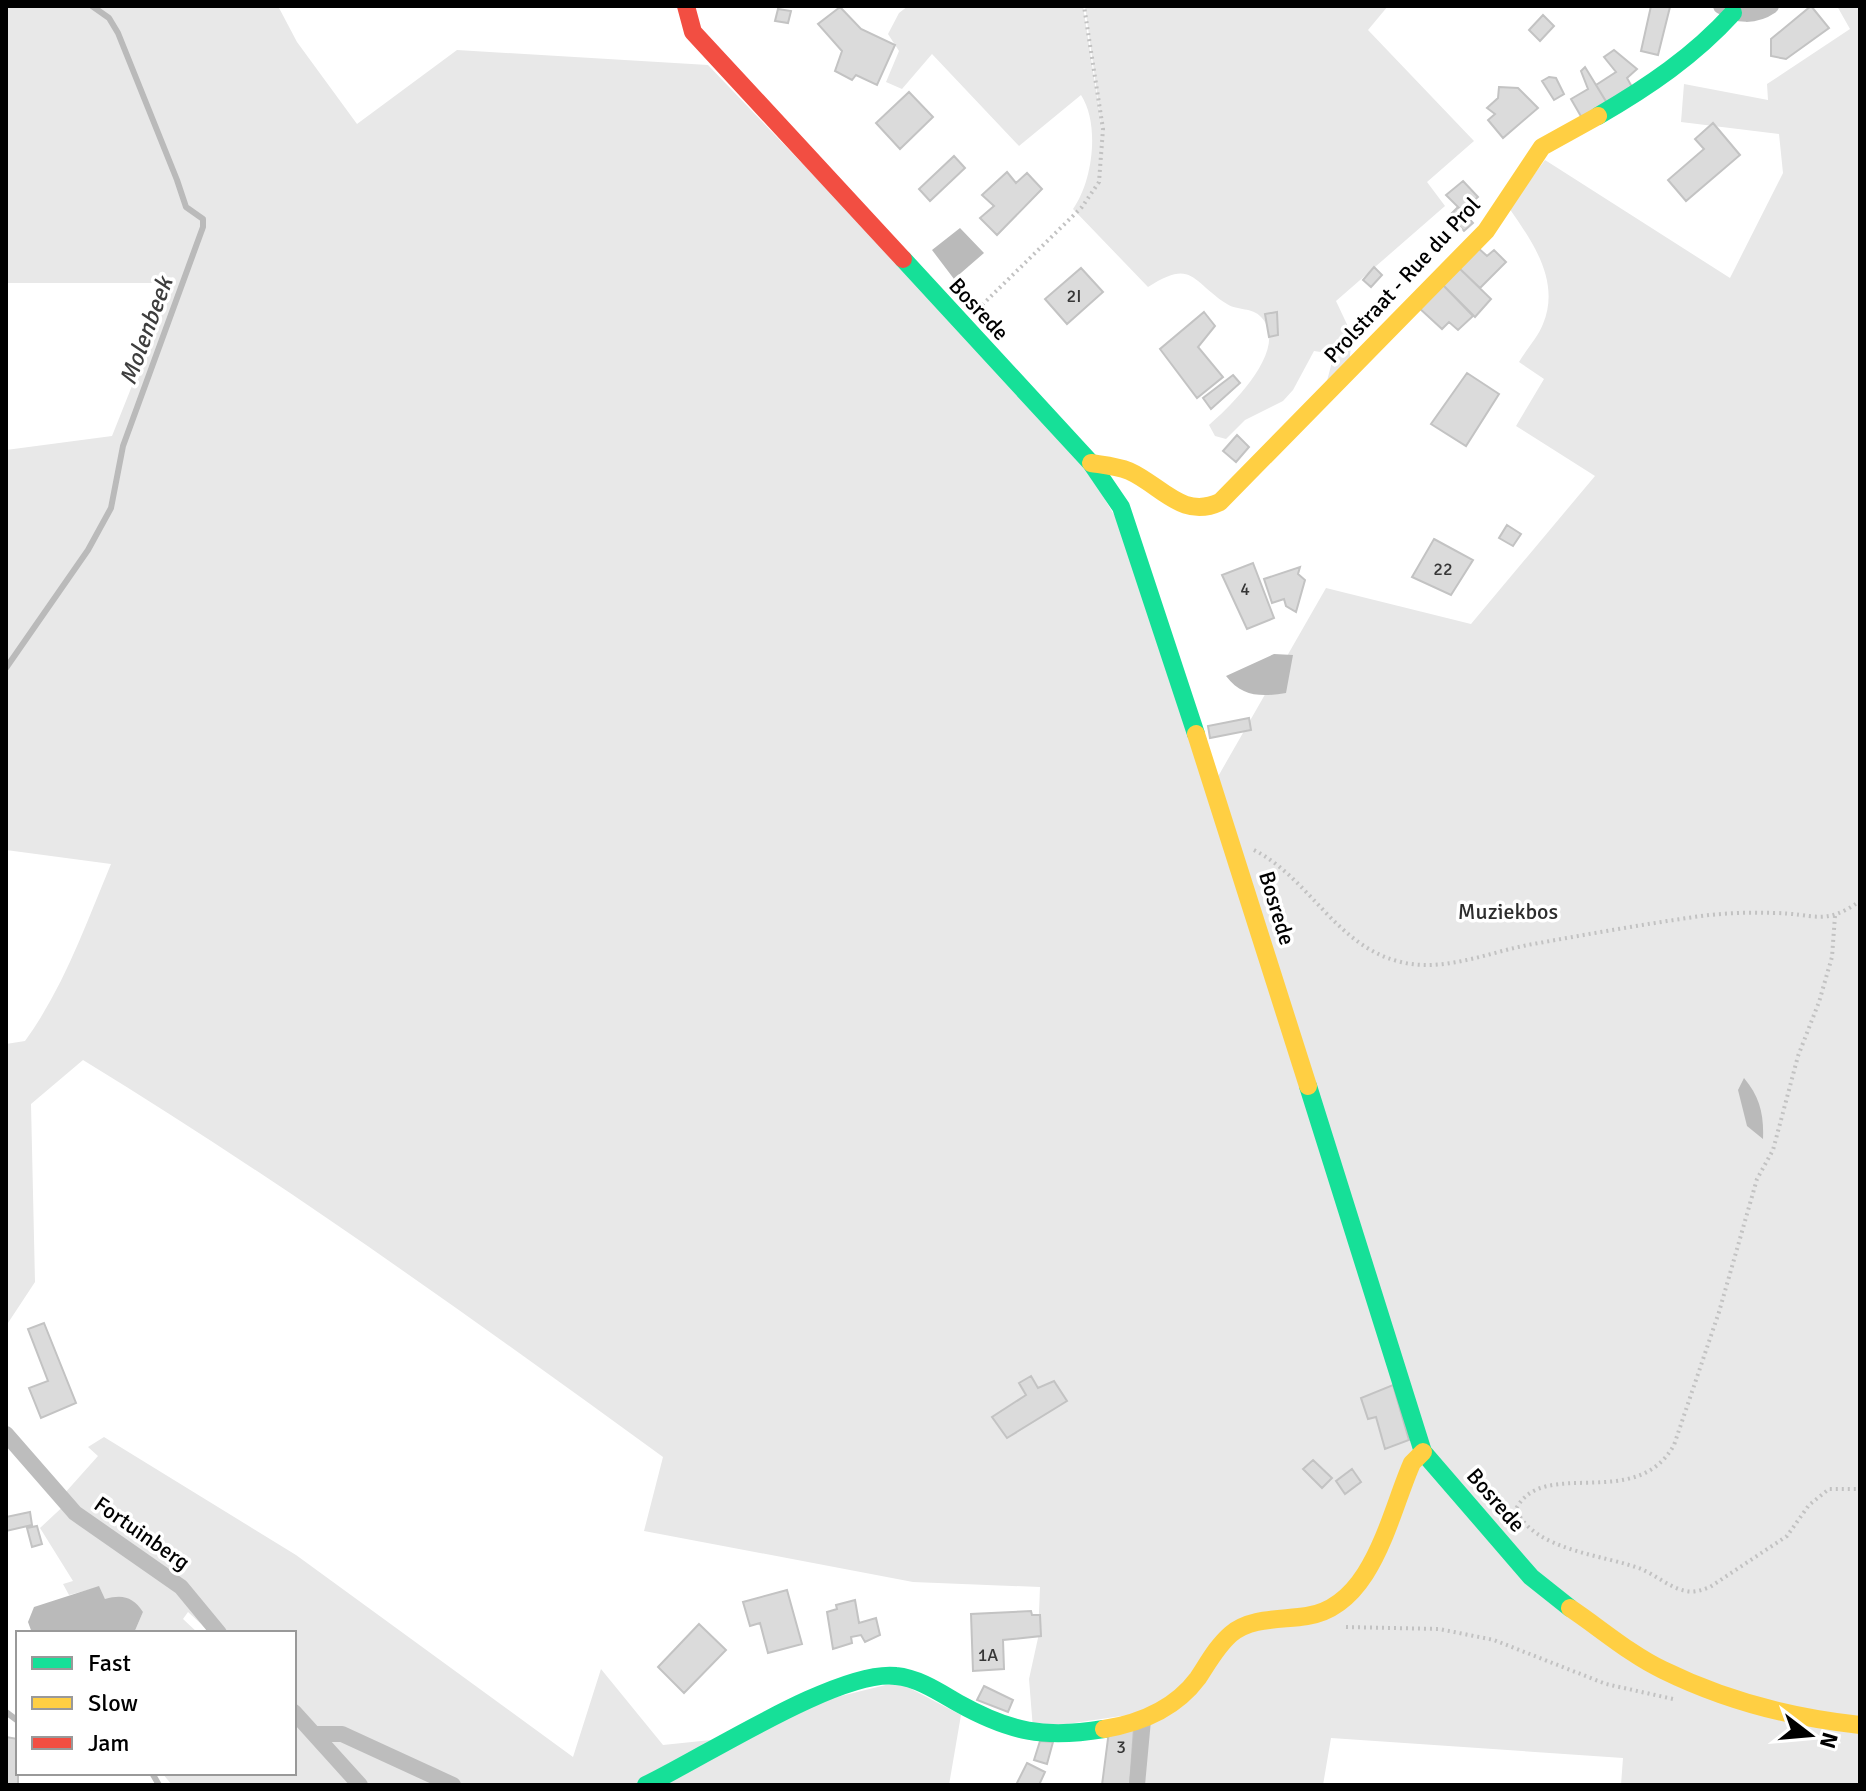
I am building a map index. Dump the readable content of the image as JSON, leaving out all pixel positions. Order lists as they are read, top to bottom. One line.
{"streets":{"street":["Prolstraat - Rue du Prol","Bosrede","Fortuinberg"]},"crossings":[["Prolstraat - Rue du Prol","Bosrede"]],"water":["Molenbeek"],"parks":["Muziekbos"],"house_numbers":["2I","22","4","1A","3"],"legend":["Fast","Slow","Jam"],"north":"right"}
